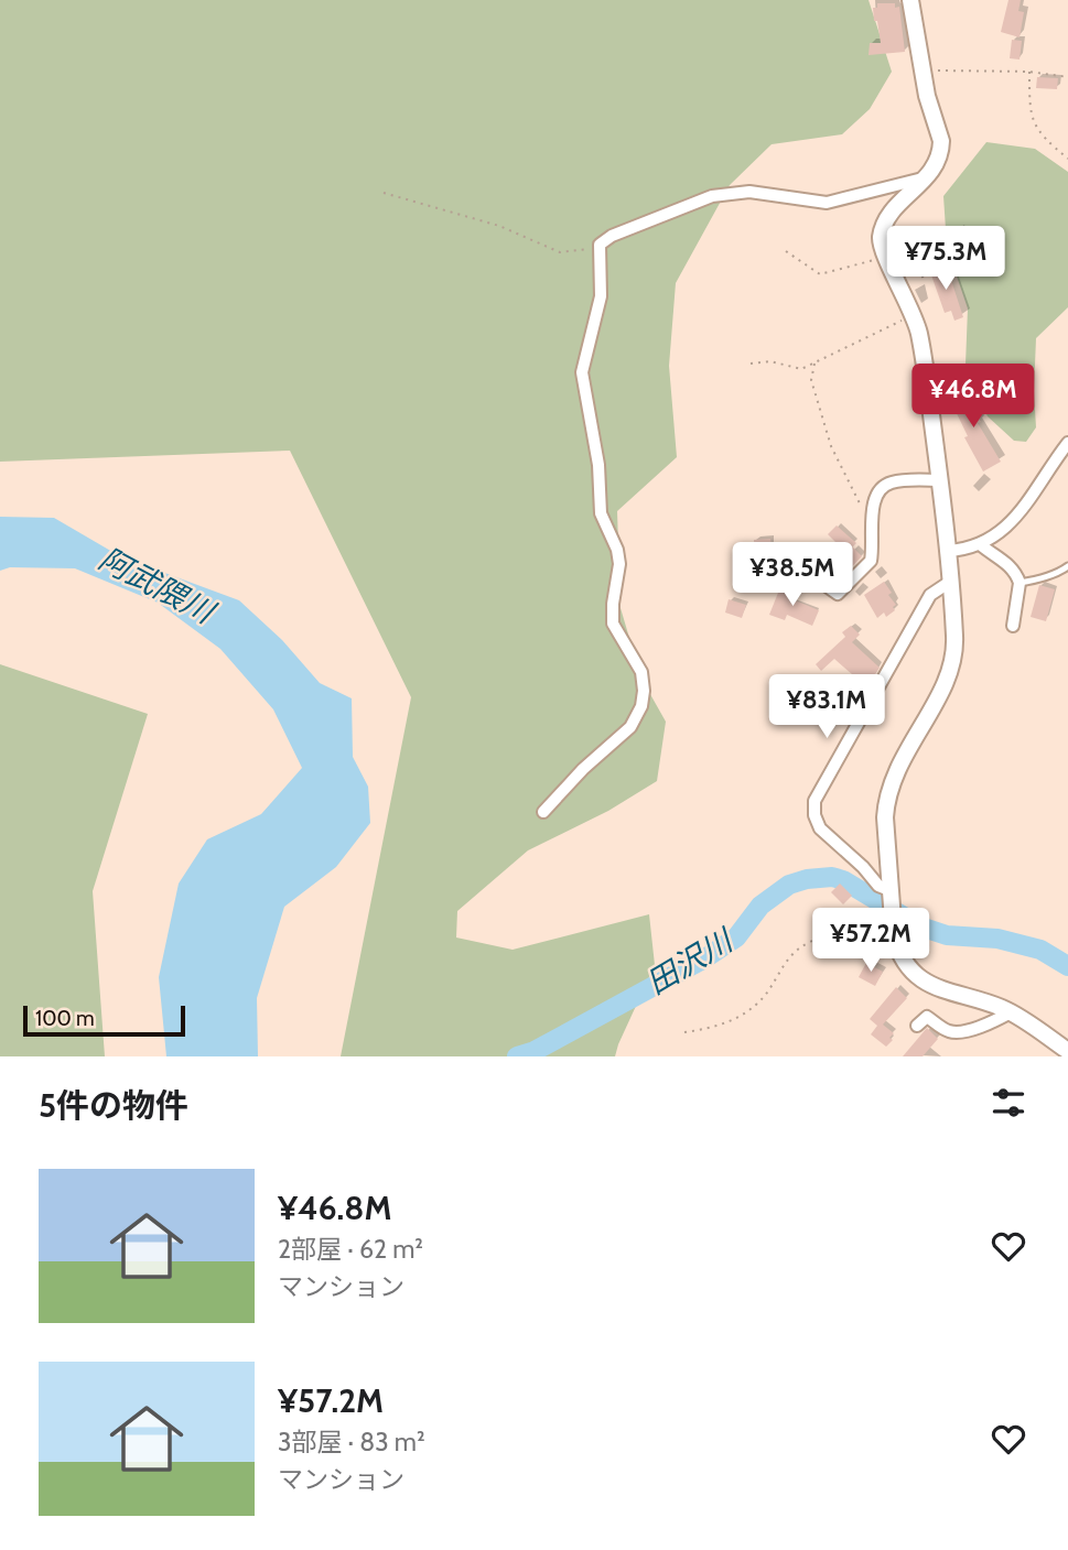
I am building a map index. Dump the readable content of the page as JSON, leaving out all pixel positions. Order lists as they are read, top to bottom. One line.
{"water":["阿武隈川","田沢川"],"scale_bar":"100 m","page":{"price":["¥75.3M","¥46.8M","¥38.5M","¥83.1M","¥57.2M"],"scale":"100 m","heading":"5件の物件","list":[{"name":"¥46.8M","note":"2部屋 · 62 m² · マンション"},{"name":"¥57.2M","note":"3部屋 · 83 m² · マンション"}]}}
